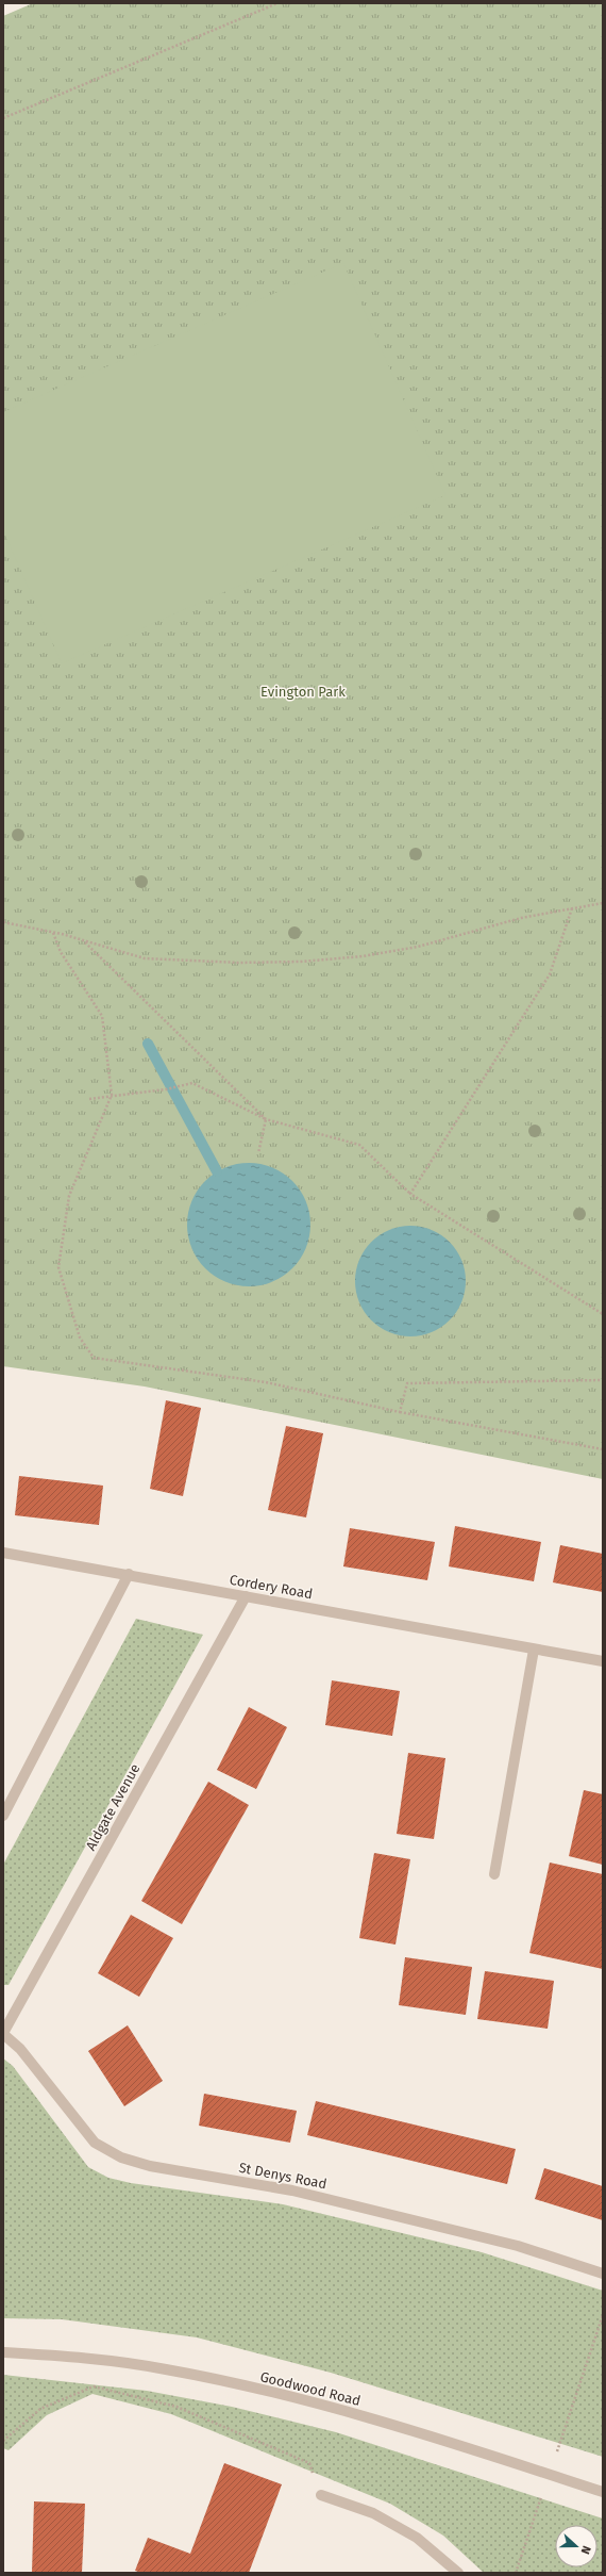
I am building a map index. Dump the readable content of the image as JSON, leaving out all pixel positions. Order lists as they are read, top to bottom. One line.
{"streets":{"street":["Cordery Road","Aldgate Avenue","St Denys Road","Goodwood Road"]},"crossings":[["Cordery Road","Aldgate Avenue"],["Aldgate Avenue","St Denys Road"]],"parks":["Evington Park"],"north":"right"}
